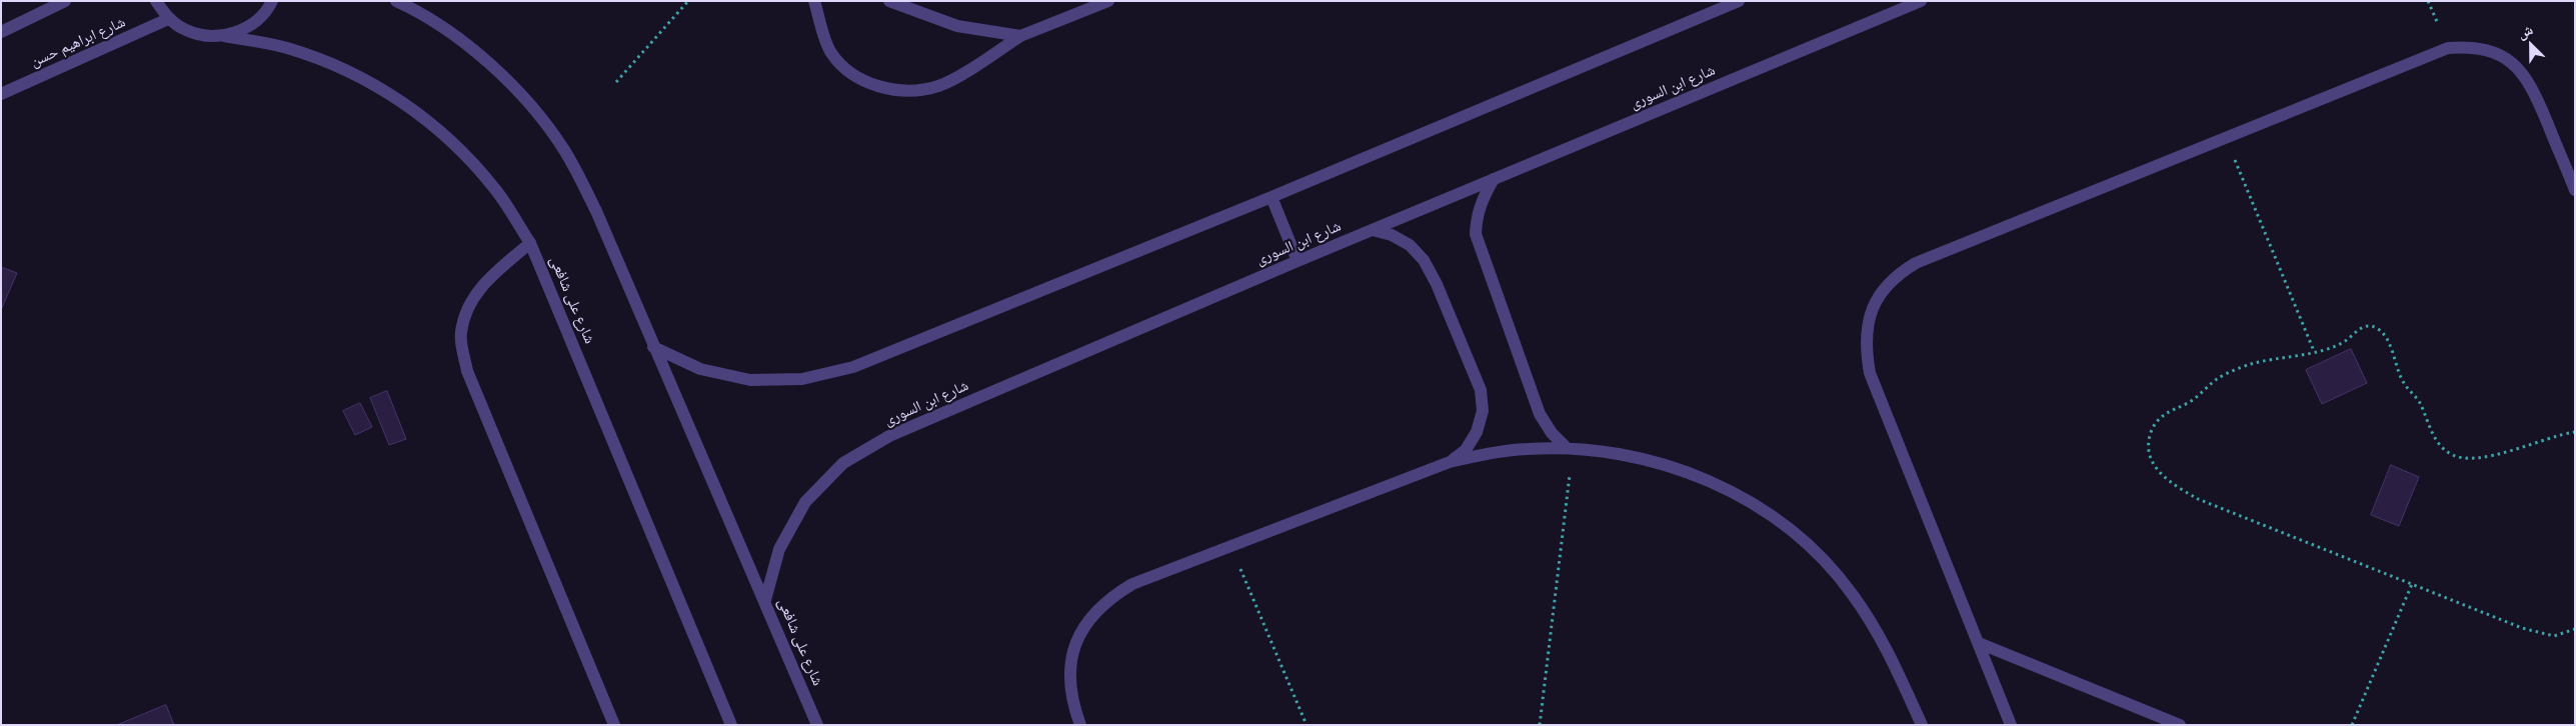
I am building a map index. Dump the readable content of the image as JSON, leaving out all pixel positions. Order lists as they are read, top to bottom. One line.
{"streets":{"street":["شارع ابراهيم حسن","شارع ابن السورى","شارع على شافعى"]},"crossings":[["شارع ابن السورى","شارع على شافعى"]],"north":"top left"}
